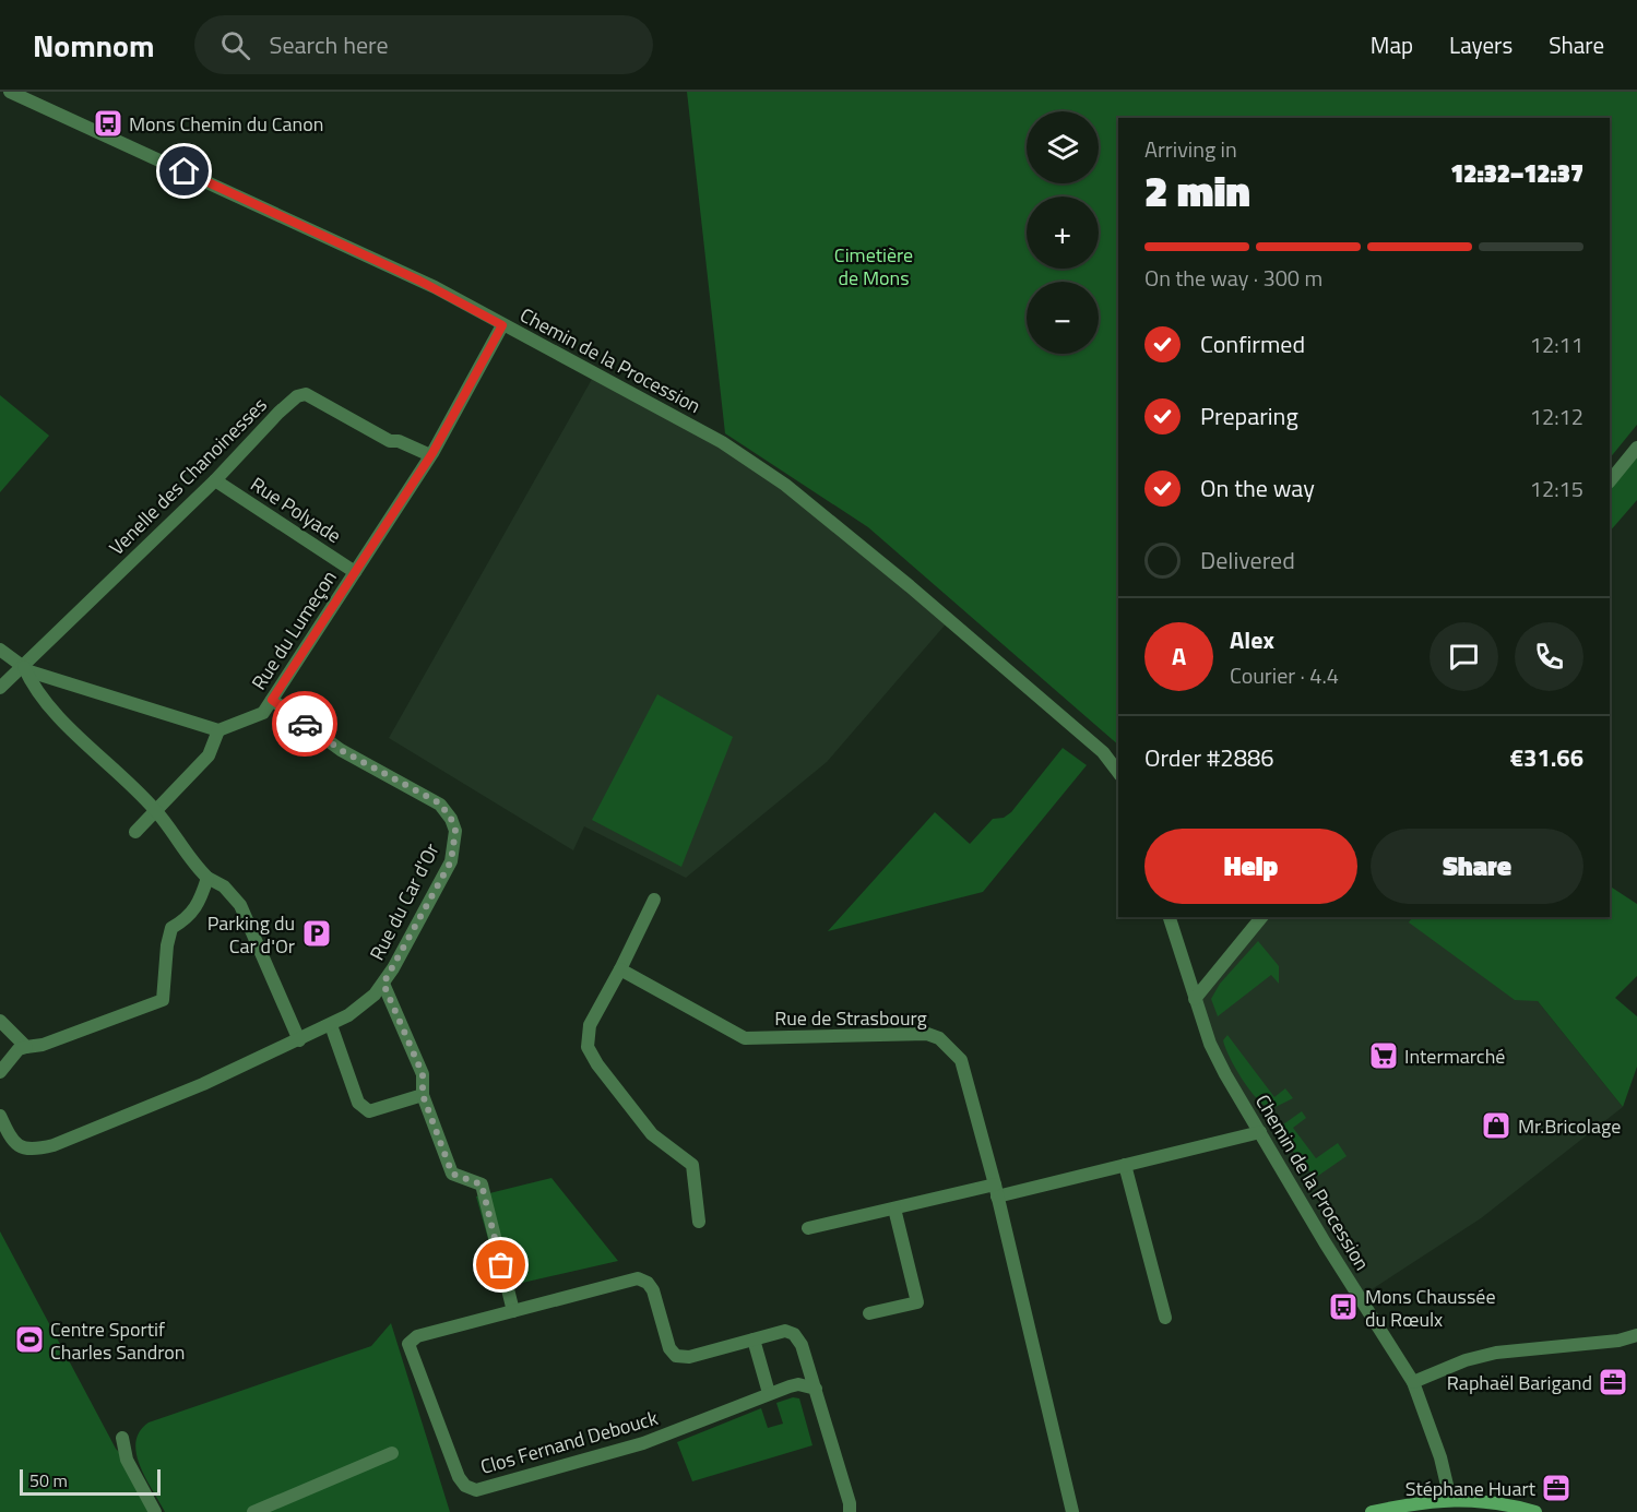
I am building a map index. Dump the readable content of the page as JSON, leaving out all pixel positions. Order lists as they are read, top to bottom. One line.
{"streets":{"street":["Chemin de la Procession","Venelle des Chanoinesses","Rue Polyade","Rue du Lumeçon","Rue du Car d'Or","Rue de Strasbourg","Clos Fernand Debouck"]},"crossings":[["Chemin de la Procession","Rue du Lumeçon"],["Venelle des Chanoinesses","Rue Polyade"],["Venelle des Chanoinesses","Rue du Lumeçon"],["Rue Polyade","Rue du Lumeçon"],["Rue du Lumeçon","Rue du Car d'Or"],["Rue du Car d'Or","Clos Fernand Debouck"]],"parks":["Cimetière de Mons"],"places":{"bus stop":["Mons Chemin du Canon","Mons Chaussée du Rœulx"],"parking":["Parking du Car d'Or"],"supermarket":["Intermarché"],"shop":["Mr.Bricolage"],"sports":["Centre Sportif Charles Sandron"],"office":["Raphaël Barigand","Stéphane Huart"]},"scale_bar":"50 m","page":{"header":"Nomnom","search":"Search here","nav":["Map","Layers","Share"],"map_buttons":["+","−"],"heading":["2 min","Arriving in","12:32–12:37"],"panel":["Alex","Courier · 4.4","Order #2886","€31.66"],"bar":"On the way · 300 m","list":[["Confirmed","12:11"],["Preparing","12:12"],["On the way","12:15"],"Delivered"],"round":"A","buttons":["Help","Share"],"scale":"50 m"}}
